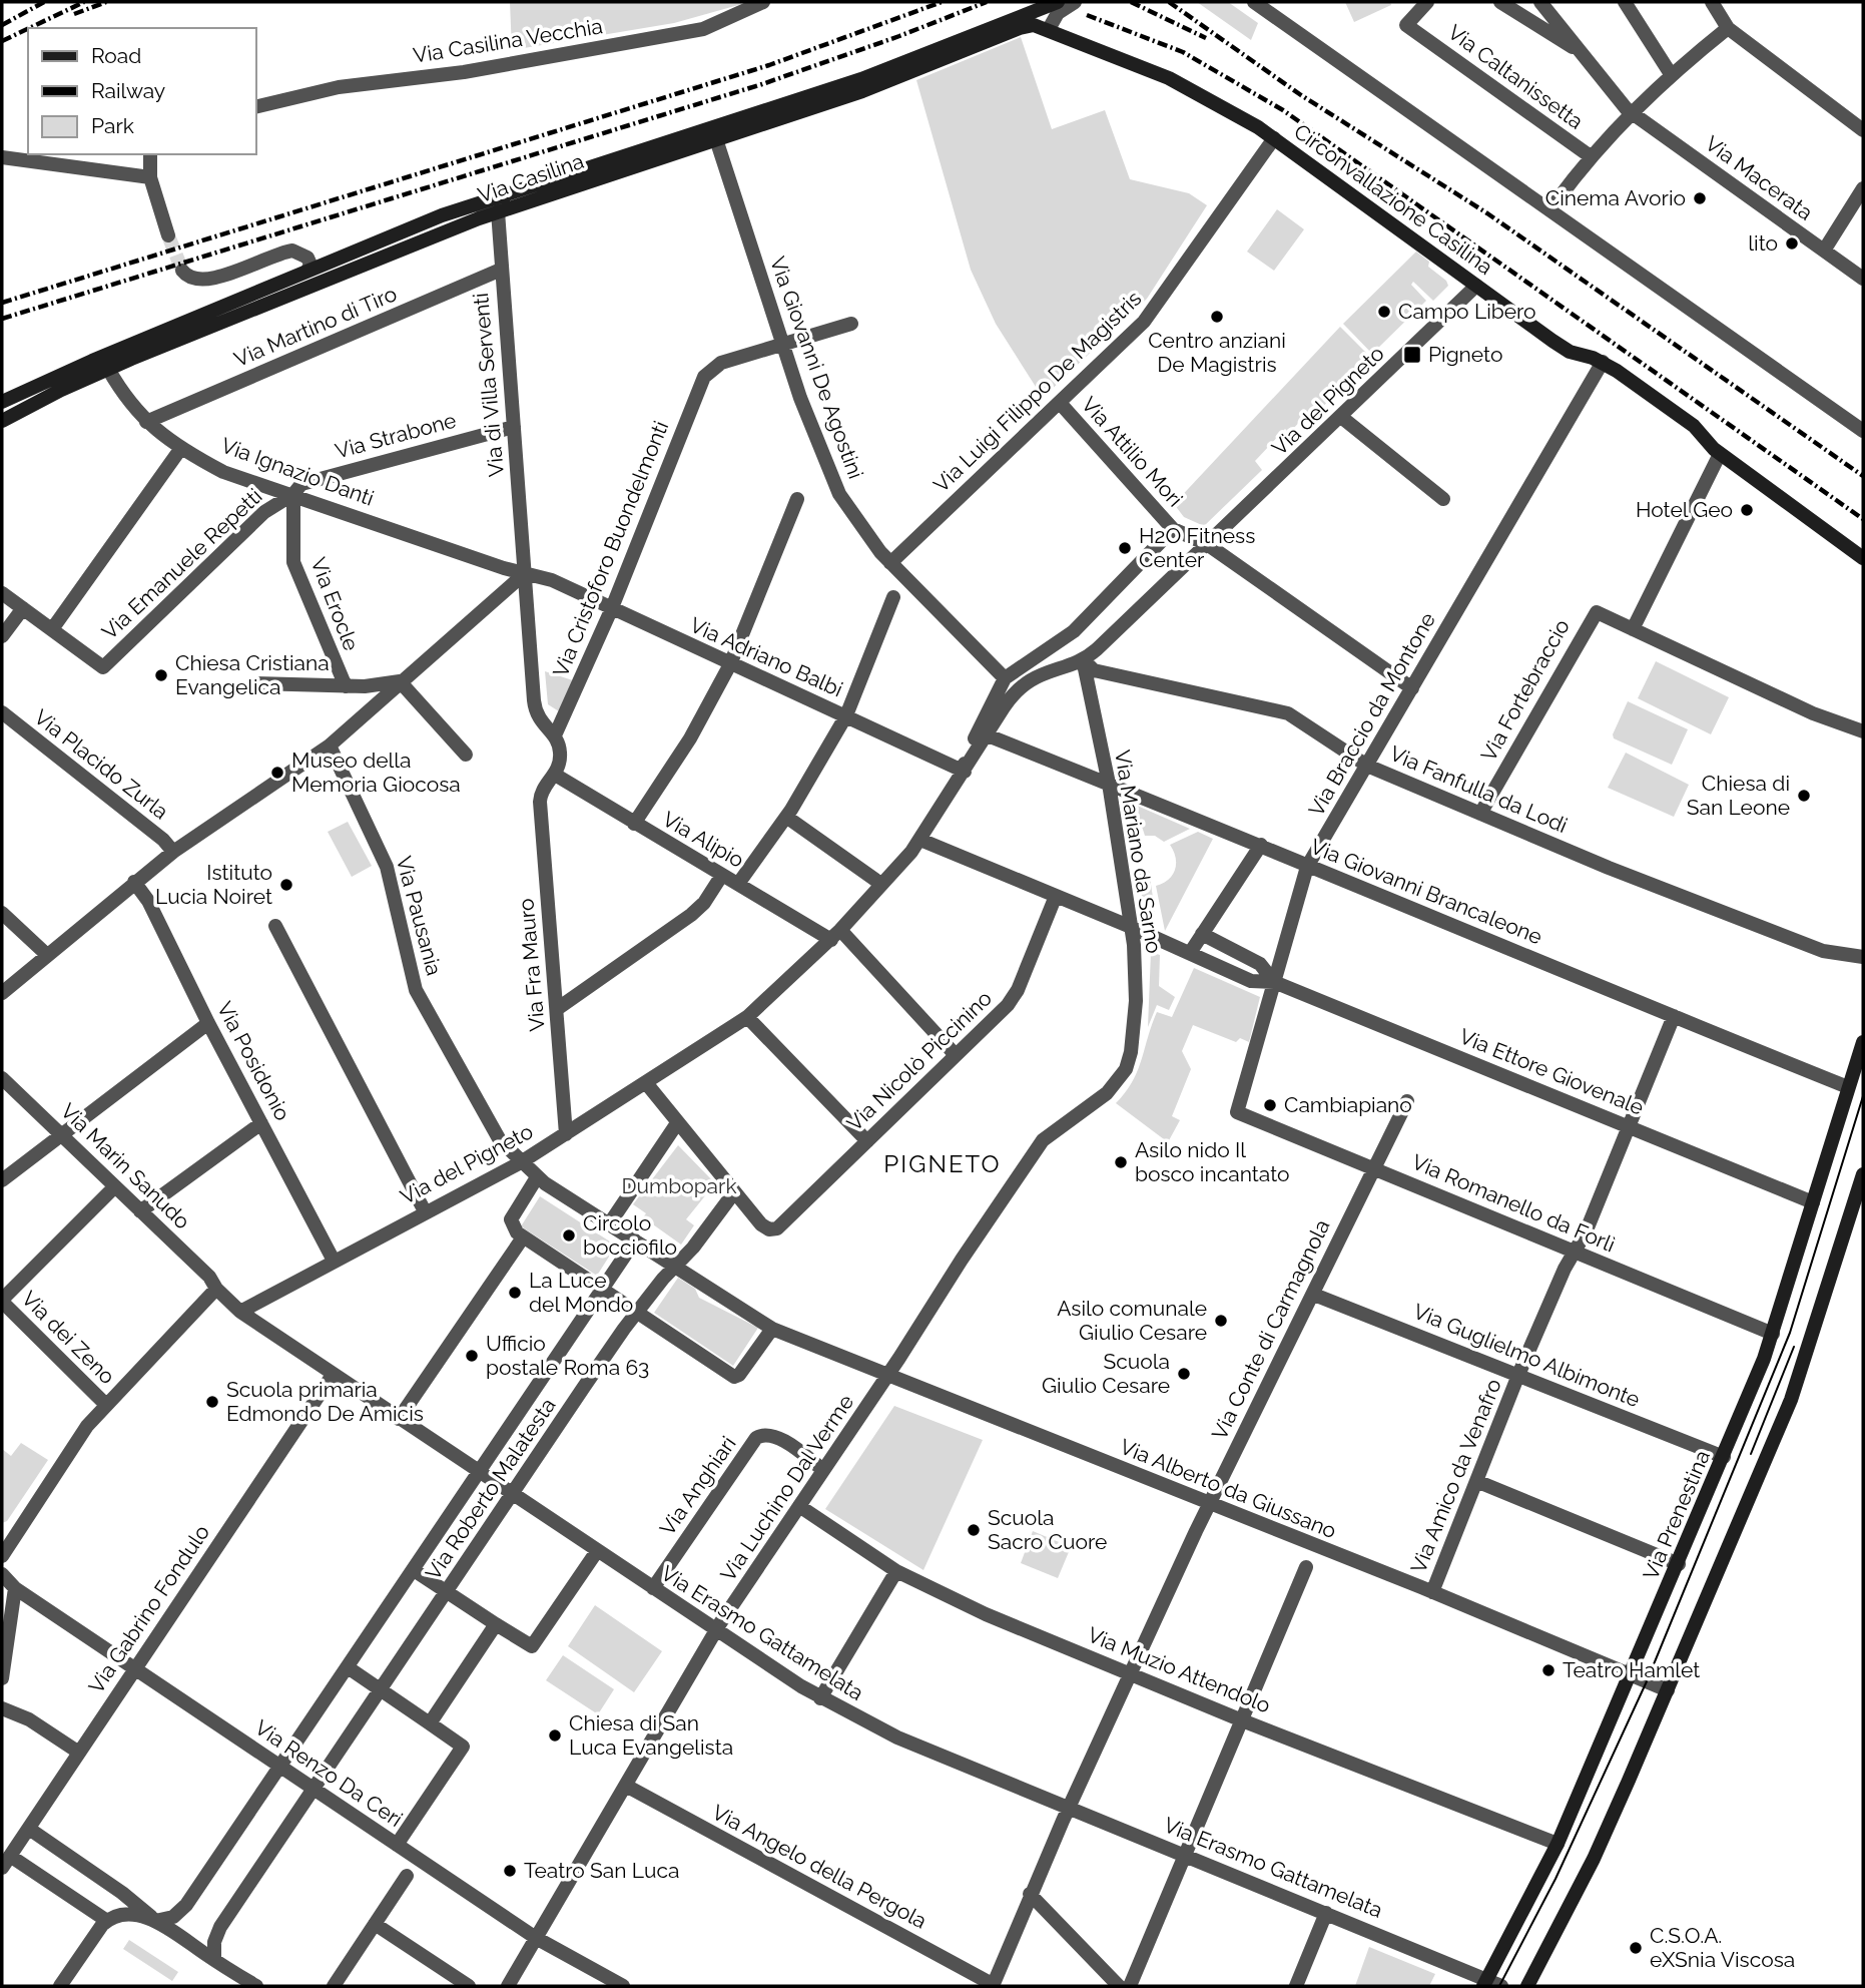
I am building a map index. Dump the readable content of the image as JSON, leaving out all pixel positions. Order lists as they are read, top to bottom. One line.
{"streets":{"main road":["Via Casilina","Circonvallazione Casilina","Via Prenestina"],"street":["Via Casilina Vecchia","Via Caltanissetta","Via Macerata","Via Martino di Tiro","Via Giovanni De Agostini","Via di Villa Serventi","Via Luigi Filippo De Magistris","Via del Pigneto","Via Strabone","Via Attilio Mori","Via Ignazio Danti","Via Cristoforo Buondelmonti","Via Emanuele Repetti","Via Erocle","Via Adriano Balbi","Via Fortebraccio","Via Braccio da Montone","Via Placido Zurla","Via Fanfulla da Lodi","Via Alipio","Via Mariano da Sarno","Via Giovanni Brancaleone","Via Pausania","Via Fra Mauro","Via Posidonio","Via Nicolò Piccinino","Via Ettore Giovenale","Via Marin Sanudo","Via Romanello da Forlì","Via Conte di Carmagnola","Via dei Zeno","Via Guglielmo Albimonte","Via Amico da Venafro","Via Anghiari","Via Luchino Dal Verme","Via Roberto Malatesta","Via Alberto da Giussano","Via Gabrino Fondulo","Via Erasmo Gattamelata","Via Muzio Attendolo","Via Renzo Da Ceri","Via Angelo della Pergola"]},"crossings":[["Via Casilina","Circonvallazione Casilina"],["Via Casilina","Via Giovanni De Agostini"],["Via Casilina","Via di Villa Serventi"],["Via Casilina","Via Ignazio Danti"],["Circonvallazione Casilina","Via Luigi Filippo De Magistris"],["Circonvallazione Casilina","Via del Pigneto"],["Circonvallazione Casilina","Via Braccio da Montone"],["Via Martino di Tiro","Via di Villa Serventi"],["Via Martino di Tiro","Via Ignazio Danti"],["Via Giovanni De Agostini","Via Luigi Filippo De Magistris"],["Via Giovanni De Agostini","Via del Pigneto"],["Via Giovanni De Agostini","Via Cristoforo Buondelmonti"],["Via di Villa Serventi","Via Strabone"],["Via di Villa Serventi","Via Ignazio Danti"],["Via di Villa Serventi","Via Cristoforo Buondelmonti"],["Via di Villa Serventi","Via Adriano Balbi"],["Via Luigi Filippo De Magistris","Via Attilio Mori"],["Via del Pigneto","Via Adriano Balbi"],["Via del Pigneto","Via Fanfulla da Lodi"],["Via del Pigneto","Via Alipio"],["Via del Pigneto","Via Mariano da Sarno"],["Via del Pigneto","Via Giovanni Brancaleone"],["Via del Pigneto","Via Pausania"],["Via del Pigneto","Via Fra Mauro"],["Via del Pigneto","Via Posidonio"],["Via del Pigneto","Via Ettore Giovenale"],["Via del Pigneto","Via Erasmo Gattamelata"],["Via Strabone","Via Ignazio Danti"],["Via Strabone","Via Emanuele Repetti"],["Via Strabone","Via Erocle"],["Via Ignazio Danti","Via Emanuele Repetti"],["Via Ignazio Danti","Via Erocle"],["Via Ignazio Danti","Via Adriano Balbi"],["Via Cristoforo Buondelmonti","Via Adriano Balbi"],["Via Emanuele Repetti","Via Erocle"],["Via Fortebraccio","Via Fanfulla da Lodi"],["Via Braccio da Montone","Via Fanfulla da Lodi"],["Via Braccio da Montone","Via Giovanni Brancaleone"],["Via Braccio da Montone","Via Ettore Giovenale"],["Via Braccio da Montone","Via Romanello da Forlì"],["Via Fanfulla da Lodi","Via Mariano da Sarno"],["Via Alipio","Via Fra Mauro"],["Via Alipio","Via Nicolò Piccinino"],["Via Mariano da Sarno","Via Giovanni Brancaleone"],["Via Mariano da Sarno","Via Ettore Giovenale"],["Via Mariano da Sarno","Via Luchino Dal Verme"],["Via Giovanni Brancaleone","Via Amico da Venafro"],["Via Giovanni Brancaleone","Via Prenestina"],["Via Pausania","Via Roberto Malatesta"],["Via Pausania","Via Alberto da Giussano"],["Via Nicolò Piccinino","Via Ettore Giovenale"],["Via Nicolò Piccinino","Via Roberto Malatesta"],["Via Ettore Giovenale","Via Amico da Venafro"],["Via Ettore Giovenale","Via Prenestina"],["Via Romanello da Forlì","Via Conte di Carmagnola"],["Via Romanello da Forlì","Via Amico da Venafro"],["Via Romanello da Forlì","Via Prenestina"],["Via Conte di Carmagnola","Via Guglielmo Albimonte"],["Via Conte di Carmagnola","Via Alberto da Giussano"],["Via Conte di Carmagnola","Via Erasmo Gattamelata"],["Via Conte di Carmagnola","Via Muzio Attendolo"],["Via Conte di Carmagnola","Via Angelo della Pergola"],["Via Guglielmo Albimonte","Via Amico da Venafro"],["Via Guglielmo Albimonte","Via Prenestina"],["Via Amico da Venafro","Via Alberto da Giussano"],["Via Anghiari","Via Luchino Dal Verme"],["Via Anghiari","Via Erasmo Gattamelata"],["Via Luchino Dal Verme","Via Alberto da Giussano"],["Via Luchino Dal Verme","Via Erasmo Gattamelata"],["Via Luchino Dal Verme","Via Muzio Attendolo"],["Via Luchino Dal Verme","Via Renzo Da Ceri"],["Via Luchino Dal Verme","Via Angelo della Pergola"],["Via Roberto Malatesta","Via Alberto da Giussano"],["Via Roberto Malatesta","Via Erasmo Gattamelata"],["Via Roberto Malatesta","Via Renzo Da Ceri"],["Via Alberto da Giussano","Via Prenestina"],["Via Prenestina","Via Erasmo Gattamelata"],["Via Prenestina","Via Muzio Attendolo"],["Via Gabrino Fondulo","Via Erasmo Gattamelata"],["Via Gabrino Fondulo","Via Renzo Da Ceri"]],"districts":["PIGNETO"],"parks":["Dumbopark"],"places":{"other":["Cinema Avorio","lito","Campo Libero","Centro anziani De Magistris","Hotel Geo","H2O Fitness Center","Chiesa Cristiana Evangelica","Museo della Memoria Giocosa","Chiesa di San Leone","Istituto Lucia Noiret","Cambiapiano","Asilo nido Il bosco incantato","Circolo bocciofilo","La Luce del Mondo","Asilo comunale Giulio Cesare","Ufficio postale Roma 63","Scuola Giulio Cesare","Scuola primaria Edmondo De Amicis","Scuola Sacro Cuore","Teatro Hamlet","Chiesa di San Luca Evangelista","Teatro San Luca","C.S.O.A. eXSnia Viscosa"],"transit":["Pigneto"]},"legend":["Road","Railway","Park"]}
